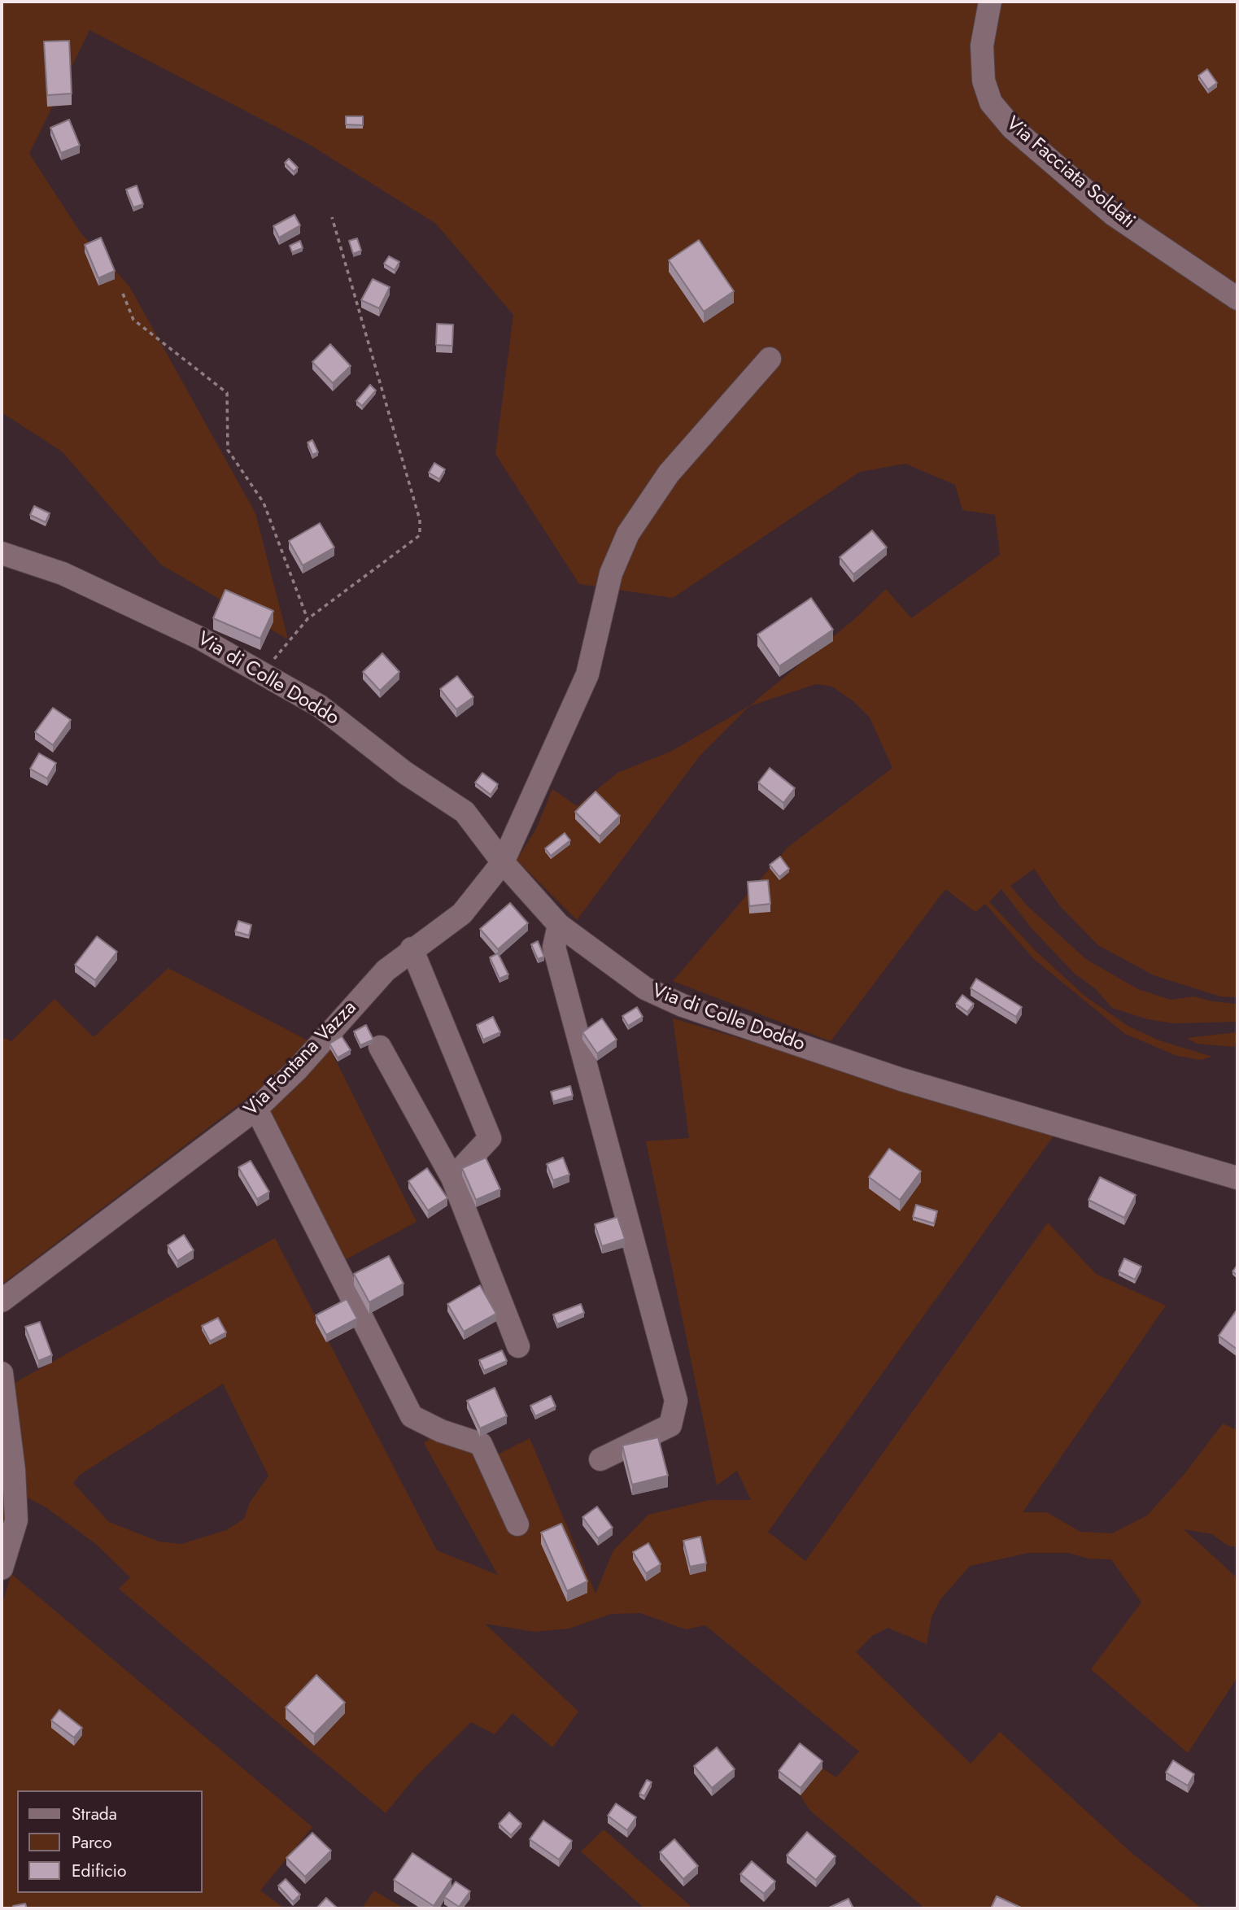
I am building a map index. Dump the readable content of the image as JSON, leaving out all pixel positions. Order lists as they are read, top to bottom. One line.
{"streets":{"street":["Via Facciata Soldati","Via di Colle Doddo","Via Fontana Vazza"]},"crossings":[["Via di Colle Doddo","Via Fontana Vazza"]],"legend":["Strada","Parco","Edificio"]}
